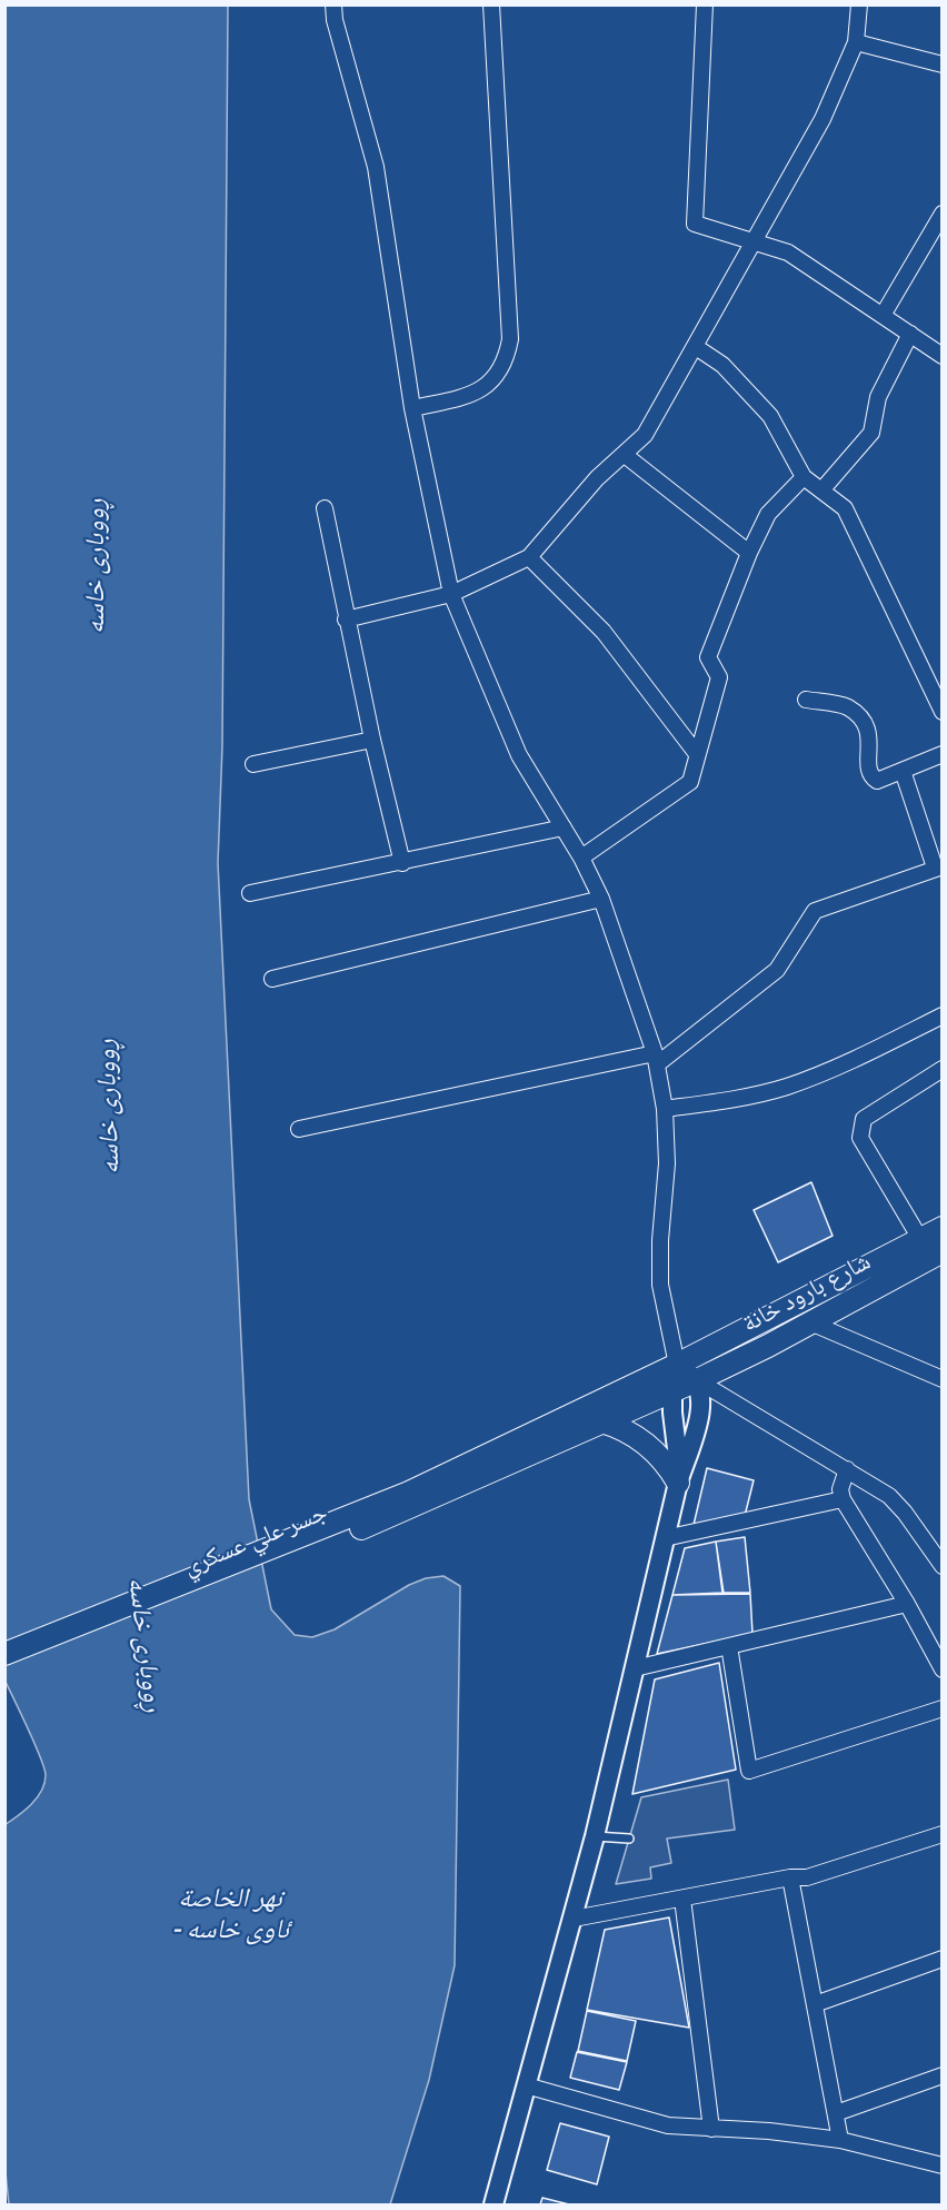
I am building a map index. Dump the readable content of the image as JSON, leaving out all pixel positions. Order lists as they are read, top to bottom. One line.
{"streets":{"main road":["شارع بارود خانة","جسر علي عسكري"]},"crossings":[["شارع بارود خانة","جسر علي عسكري"]],"water":["ڕووباری خاسە","نهر الخاصة - ئاوی خاسە"]}
